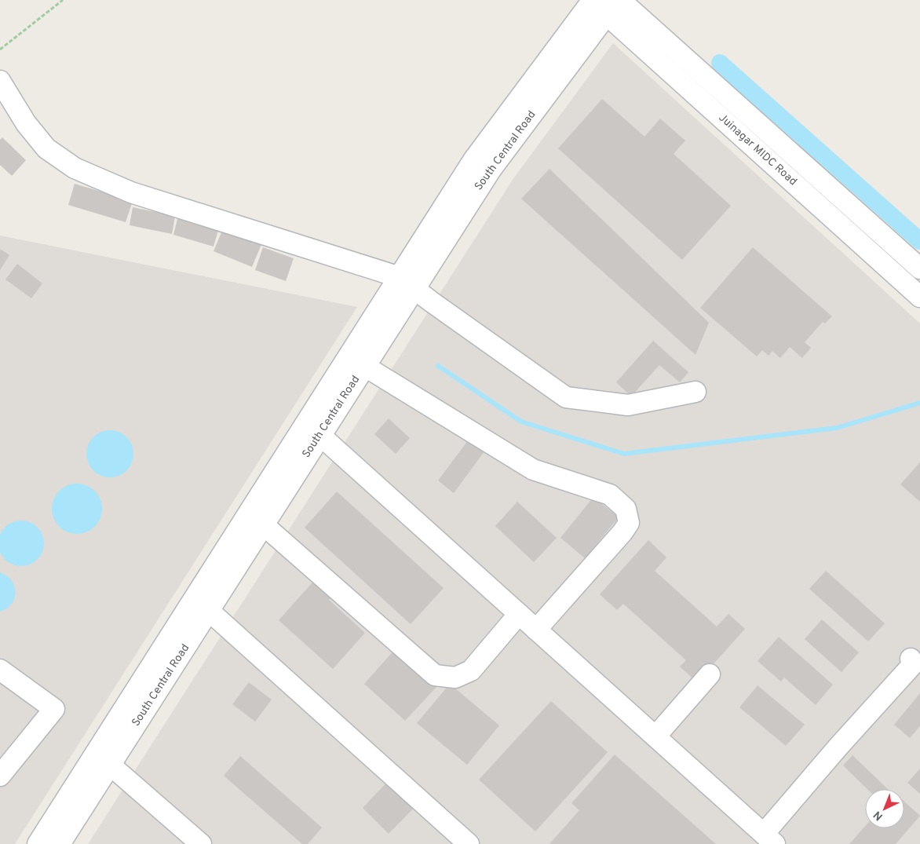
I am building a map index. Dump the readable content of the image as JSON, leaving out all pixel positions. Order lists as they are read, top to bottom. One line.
{"streets":{"street":["Juinagar MIDC Road","South Central Road"]},"crossings":[["Juinagar MIDC Road","South Central Road"]],"north":"bottom left"}
